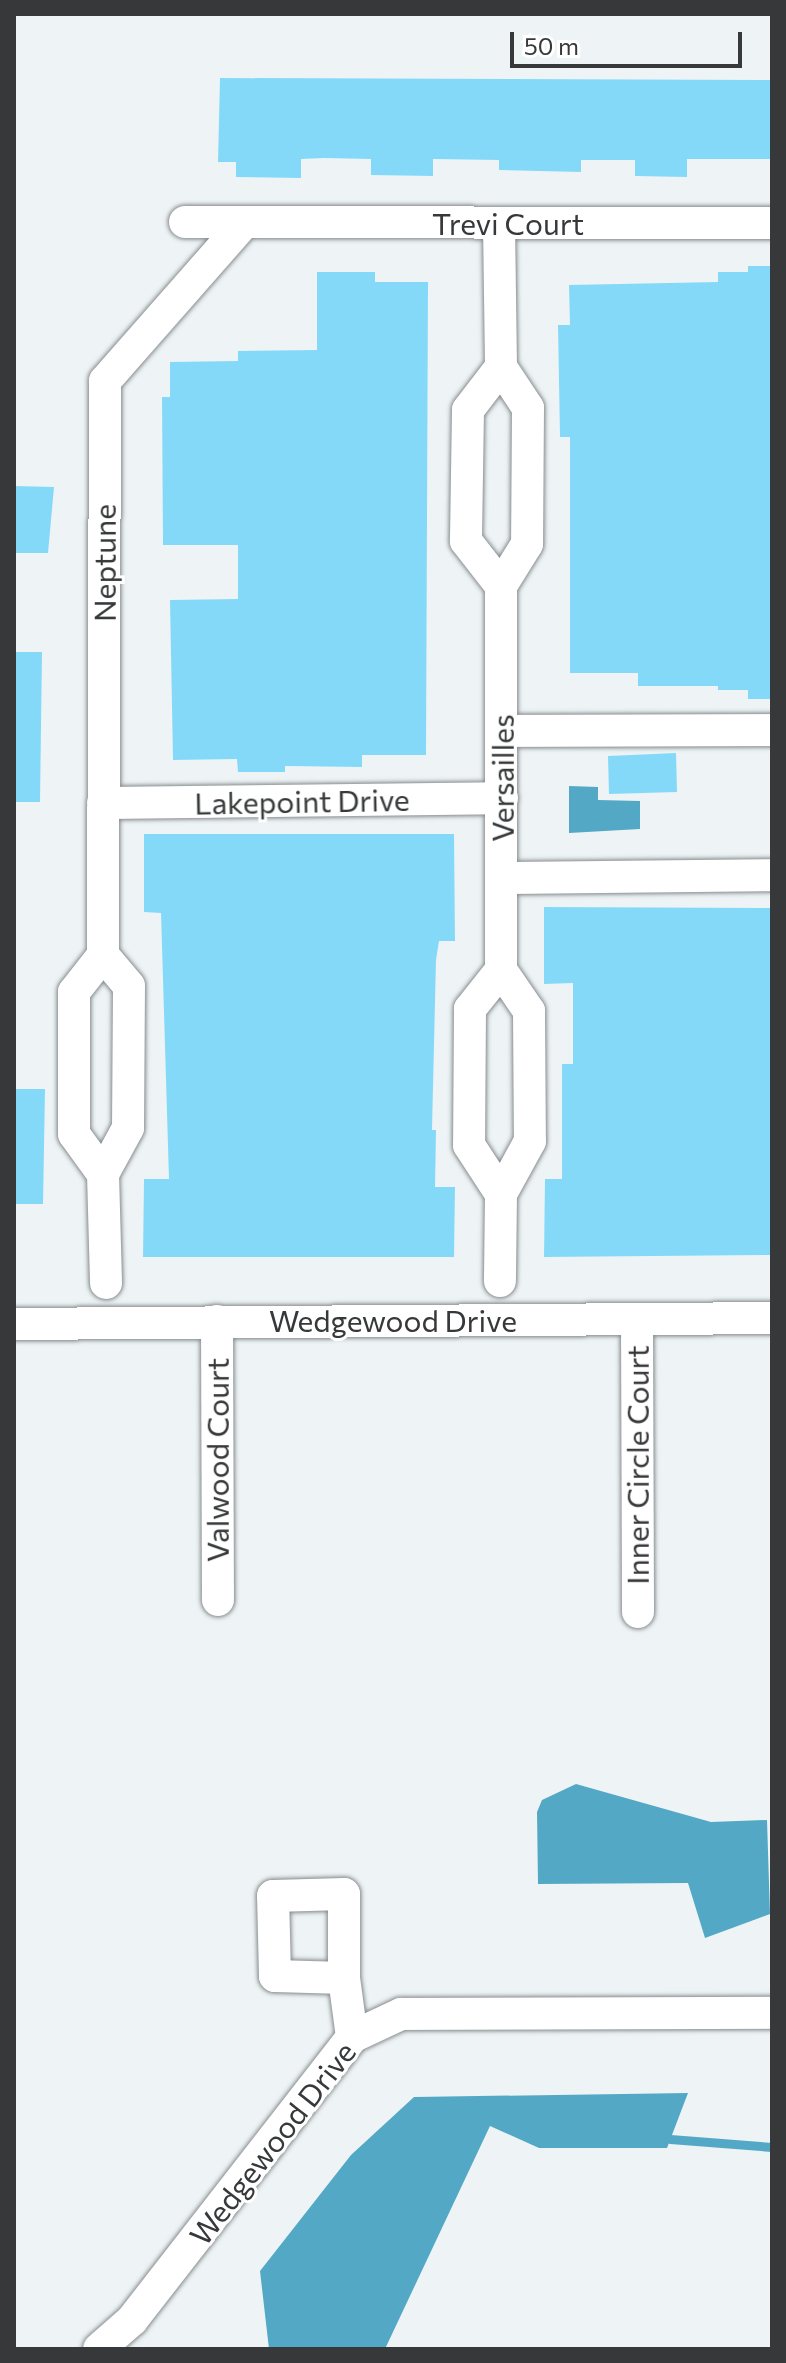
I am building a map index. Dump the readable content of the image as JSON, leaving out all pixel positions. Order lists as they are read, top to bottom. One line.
{"streets":{"street":["Trevi Court","Neptune","Versailles","Lakepoint Drive","Wedgewood Drive","Valwood Court","Inner Circle Court"]},"crossings":[["Trevi Court","Neptune"],["Neptune","Lakepoint Drive"],["Versailles","Lakepoint Drive"],["Wedgewood Drive","Valwood Court"],["Wedgewood Drive","Inner Circle Court"]],"scale_bar":"50 m"}
